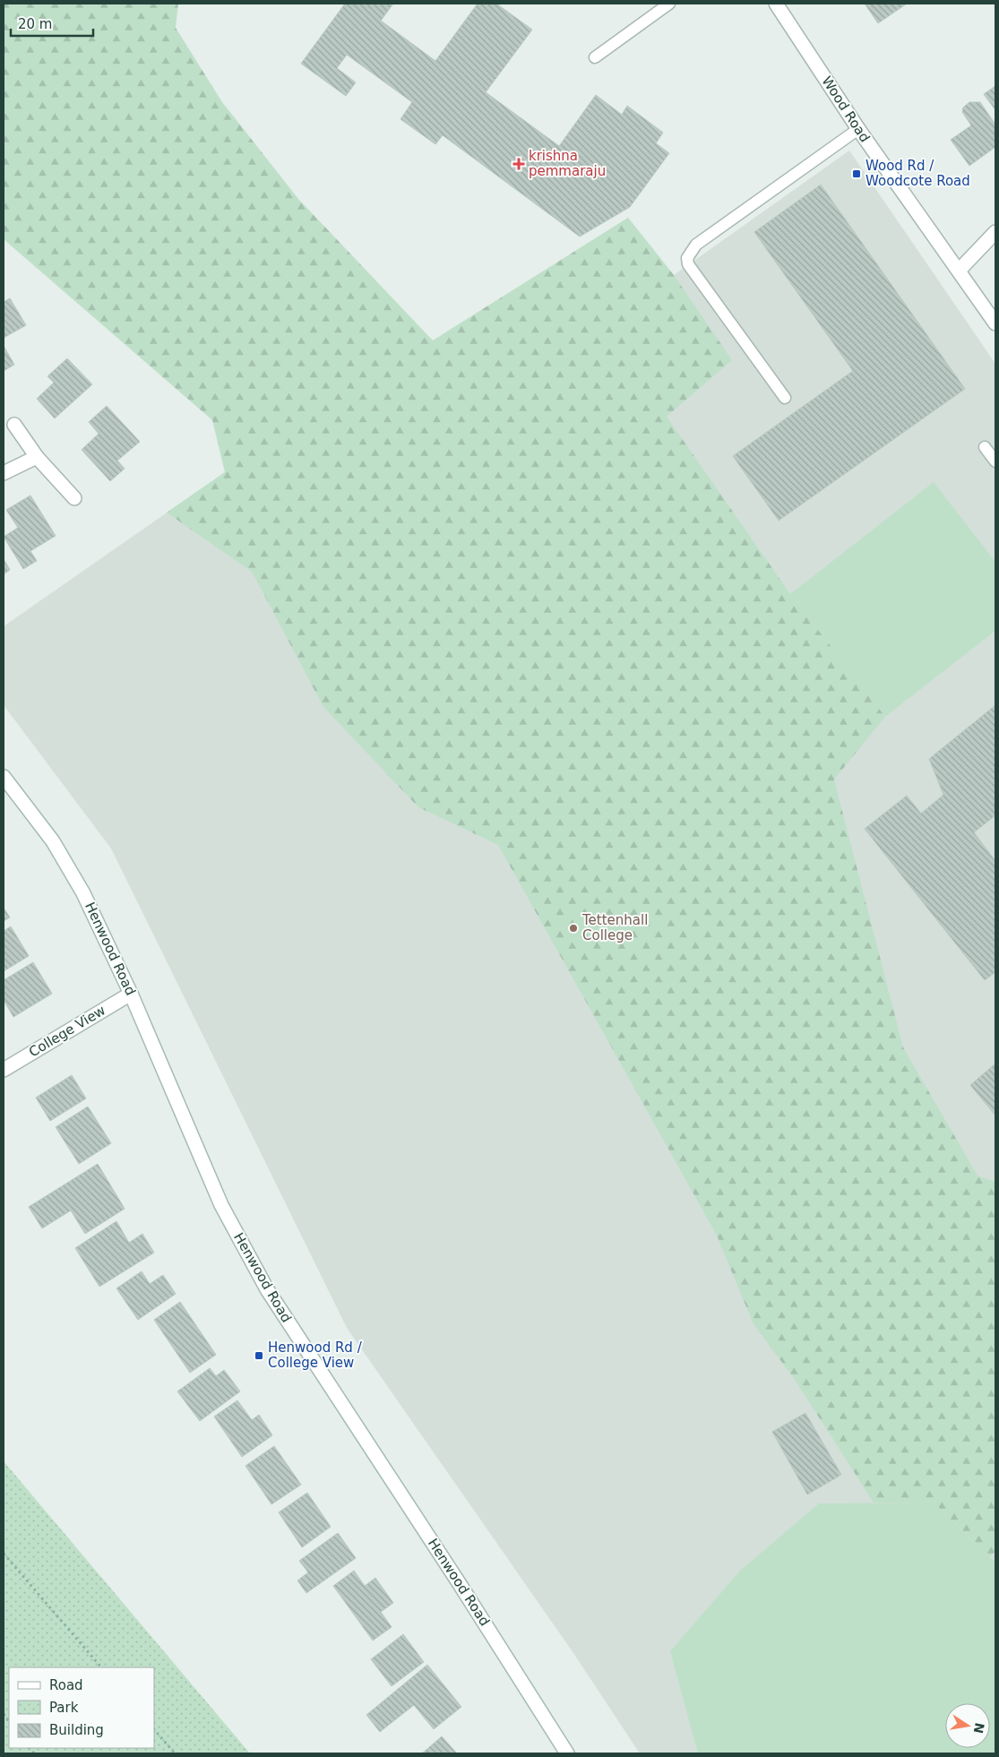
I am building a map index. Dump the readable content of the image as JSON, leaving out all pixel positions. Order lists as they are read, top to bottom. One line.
{"streets":{"main road":["Wood Road","Henwood Road","College View"]},"crossings":[["Henwood Road","College View"]],"places":{"health":["krishna pemmaraju"],"transit":["Wood Rd / Woodcote Road","Henwood Rd / College View"],"other":["Tettenhall College"]},"legend":["Road","Park","Building"],"scale_bar":"20 m","north":"right"}
